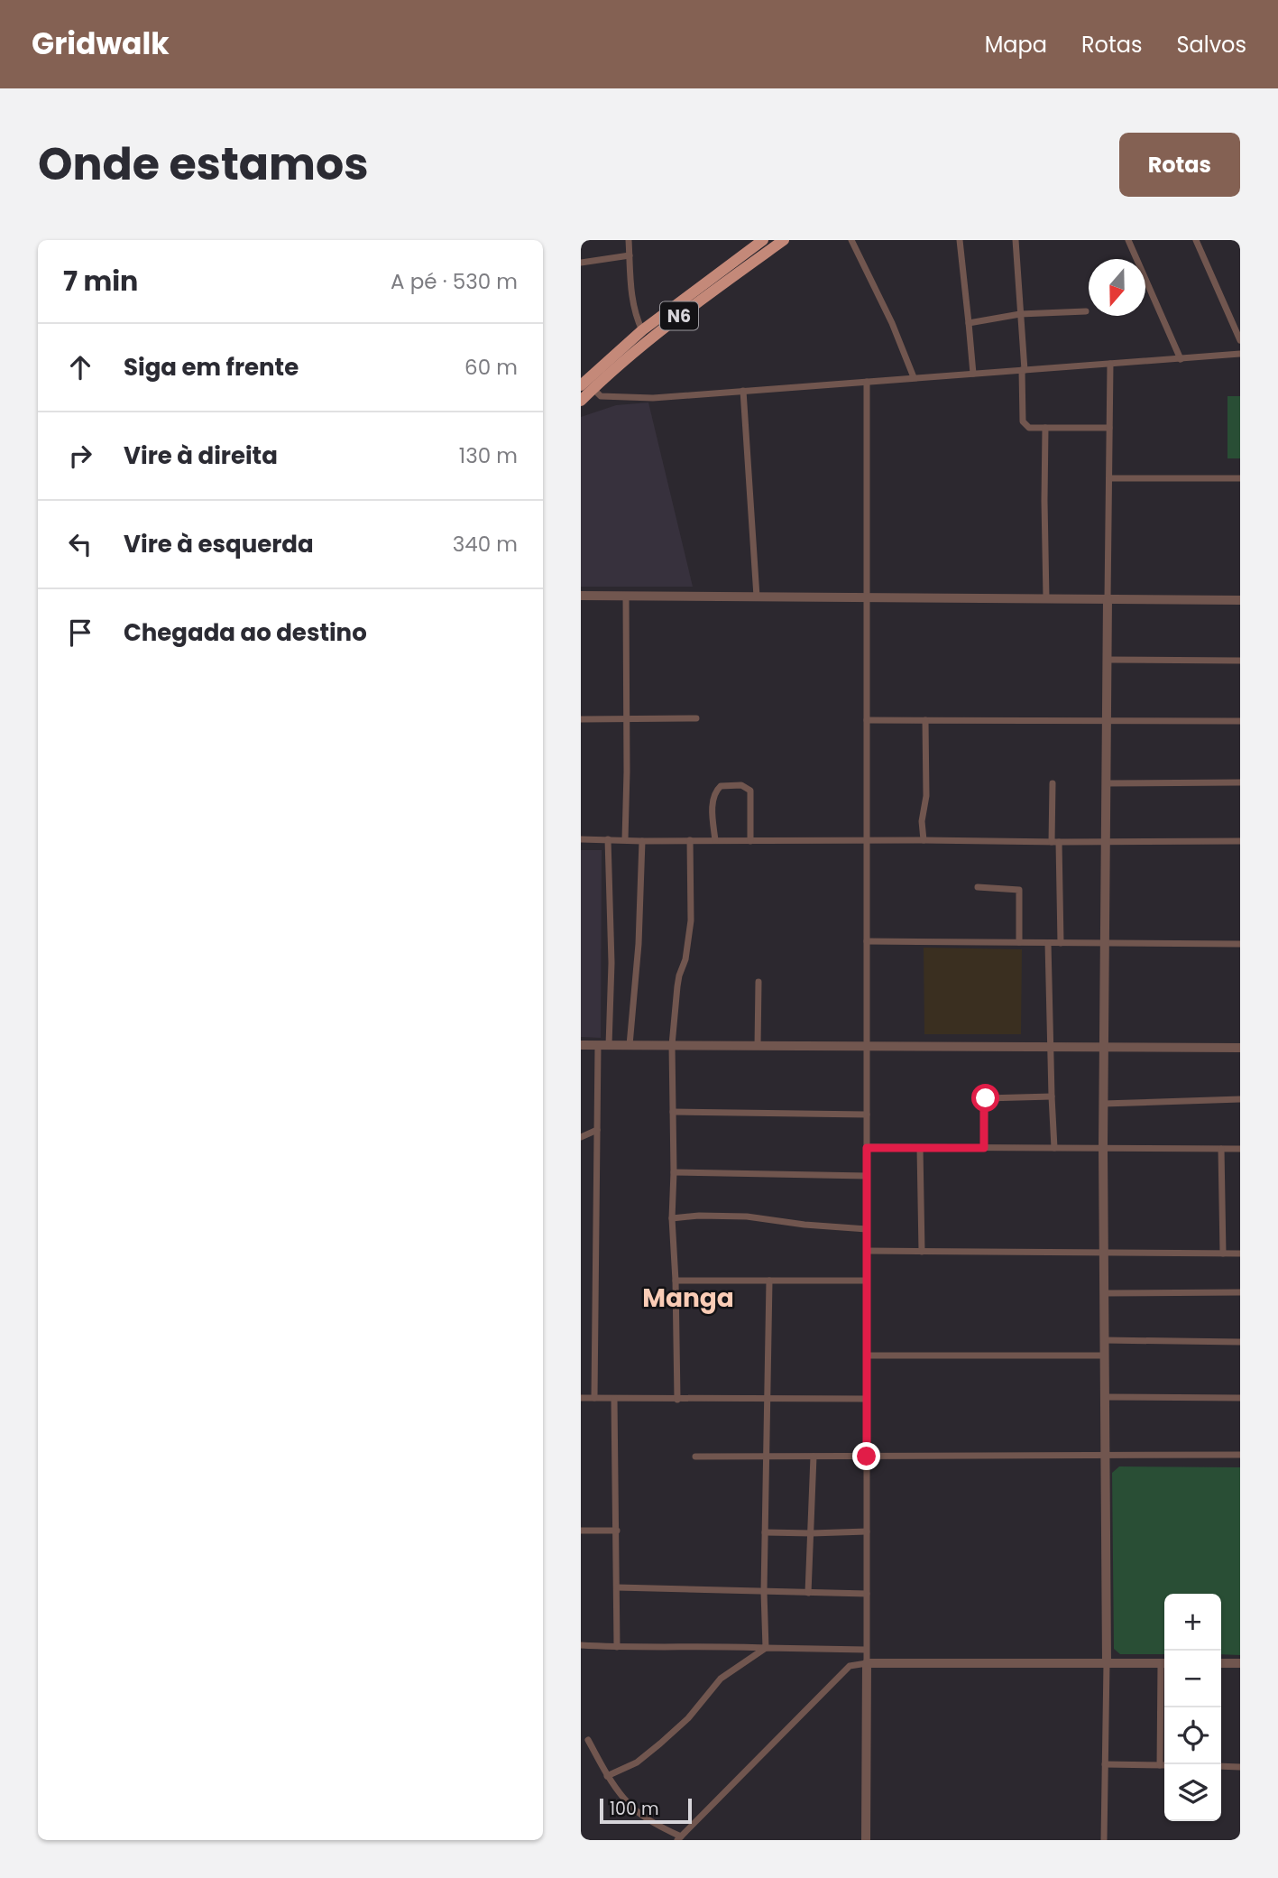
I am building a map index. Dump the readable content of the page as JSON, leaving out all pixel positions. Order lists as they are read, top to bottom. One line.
{"streets":{"highway":["N6"]},"districts":["Manga"],"scale_bar":"100 m","north":"bottom","page":{"header":"Gridwalk","nav":["Mapa","Rotas","Salvos"],"title":"Onde estamos","buttons":"Rotas","heading":["7 min","A pé · 530 m"],"list":[["Siga em frente","60 m"],["Vire à direita","130 m"],["Vire à esquerda","340 m"],"Chegada ao destino"],"map_buttons":["+","−"],"scale":"100 m"}}
